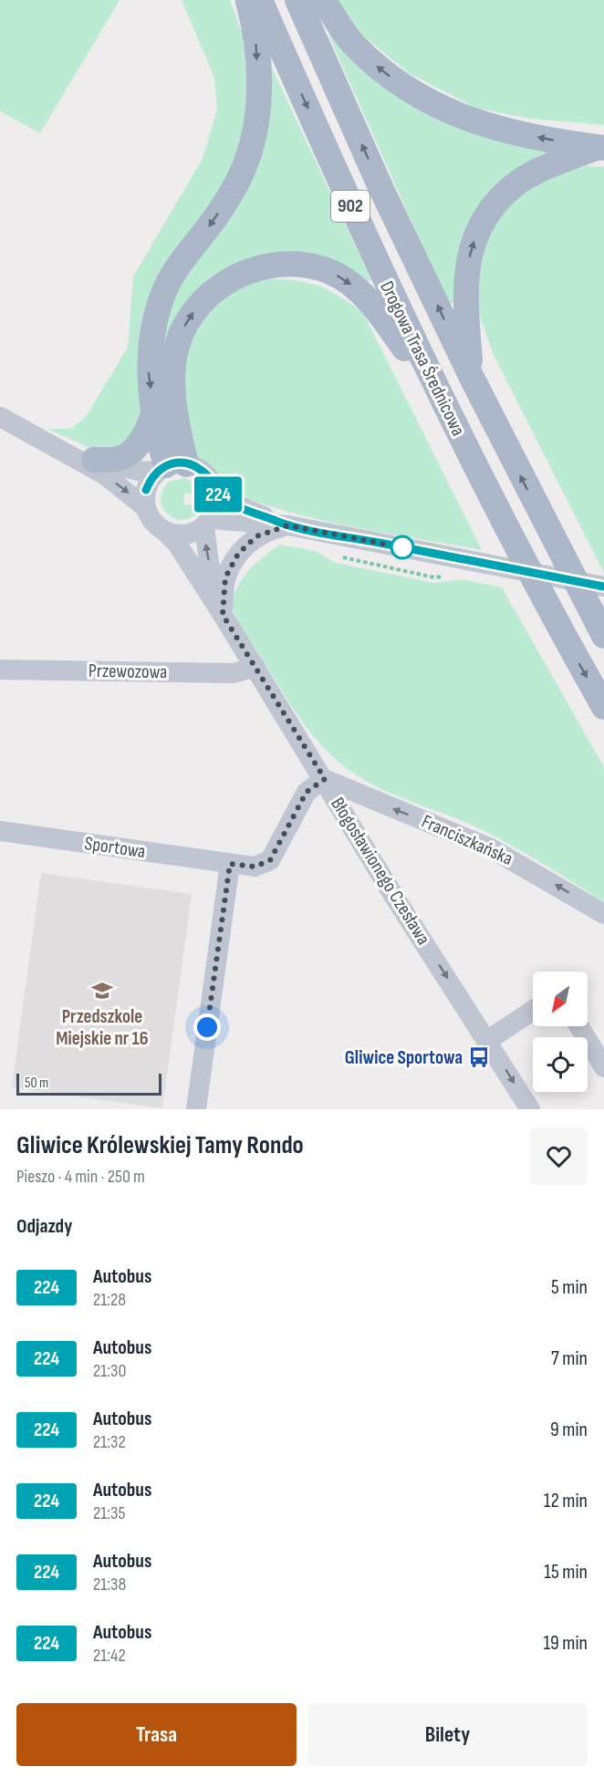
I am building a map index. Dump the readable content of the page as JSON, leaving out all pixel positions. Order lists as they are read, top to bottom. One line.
{"streets":{"main road":["902","Drogowa Trasa Średnicowa"],"street":["Przewozowa","Franciszkańska","Sportowa","Błogosławionego Czesława"]},"crossings":[["Przewozowa","Błogosławionego Czesława"],["Franciszkańska","Sportowa"],["Franciszkańska","Błogosławionego Czesława"],["Sportowa","Błogosławionego Czesława"]],"one_way":["Franciszkańska","Błogosławionego Czesława"],"places":{"school or university":["Przedszkole Miejskie nr 16"],"bus stop":["Gliwice Sportowa"]},"lines":["bus line 224"],"scale_bar":"50 m","north":"bottom left","page":{"on_map":"224","scale":"50 m","heading":[["Gliwice Królewskiej Tamy Rondo","Pieszo · 4 min · 250 m"],"Odjazdy"],"list":[{"mark":"224","name":"Autobus","note":"21:28","value":"5 min"},{"mark":"224","name":"Autobus","note":"21:30","value":"7 min"},{"mark":"224","name":"Autobus","note":"21:32","value":"9 min"},{"mark":"224","name":"Autobus","note":"21:35","value":"12 min"},{"mark":"224","name":"Autobus","note":"21:38","value":"15 min"},{"mark":"224","name":"Autobus","note":"21:42","value":"19 min"}],"buttons":["Trasa","Bilety"]}}
